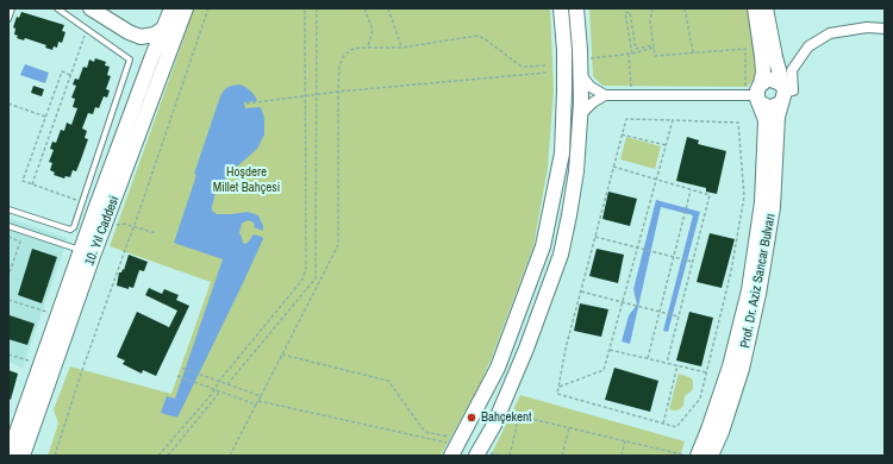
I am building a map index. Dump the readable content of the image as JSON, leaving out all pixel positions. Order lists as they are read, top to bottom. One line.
{"streets":{"street":["10. Yıl Caddesi","Prof. Dr. Aziz Sancar Bulvarı"]},"parks":["Hoşdere Millet Bahçesi"],"places":["Bahçekent"]}
